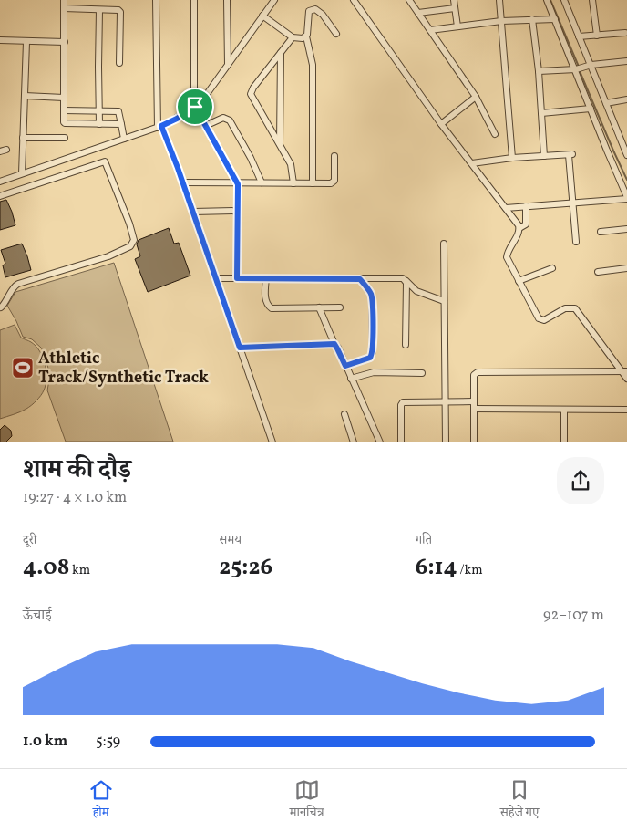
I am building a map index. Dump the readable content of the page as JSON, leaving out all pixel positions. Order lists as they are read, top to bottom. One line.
{"places":{"sports":["Athletic Track/Synthetic Track"]},"page":{"heading":["शाम की दौड़","19:27 · 4 × 1.0 km"],"stats":[["दूरी","4.08 km"],["समय","25:26"],["गति","6:14 /km"]],"chart":["ऊँचाई","92–107 m"],"list":[{"name":"1.0 km","note":"5:59"}],"tabs":["होम","मानचित्र","सहेजे गए"]}}
